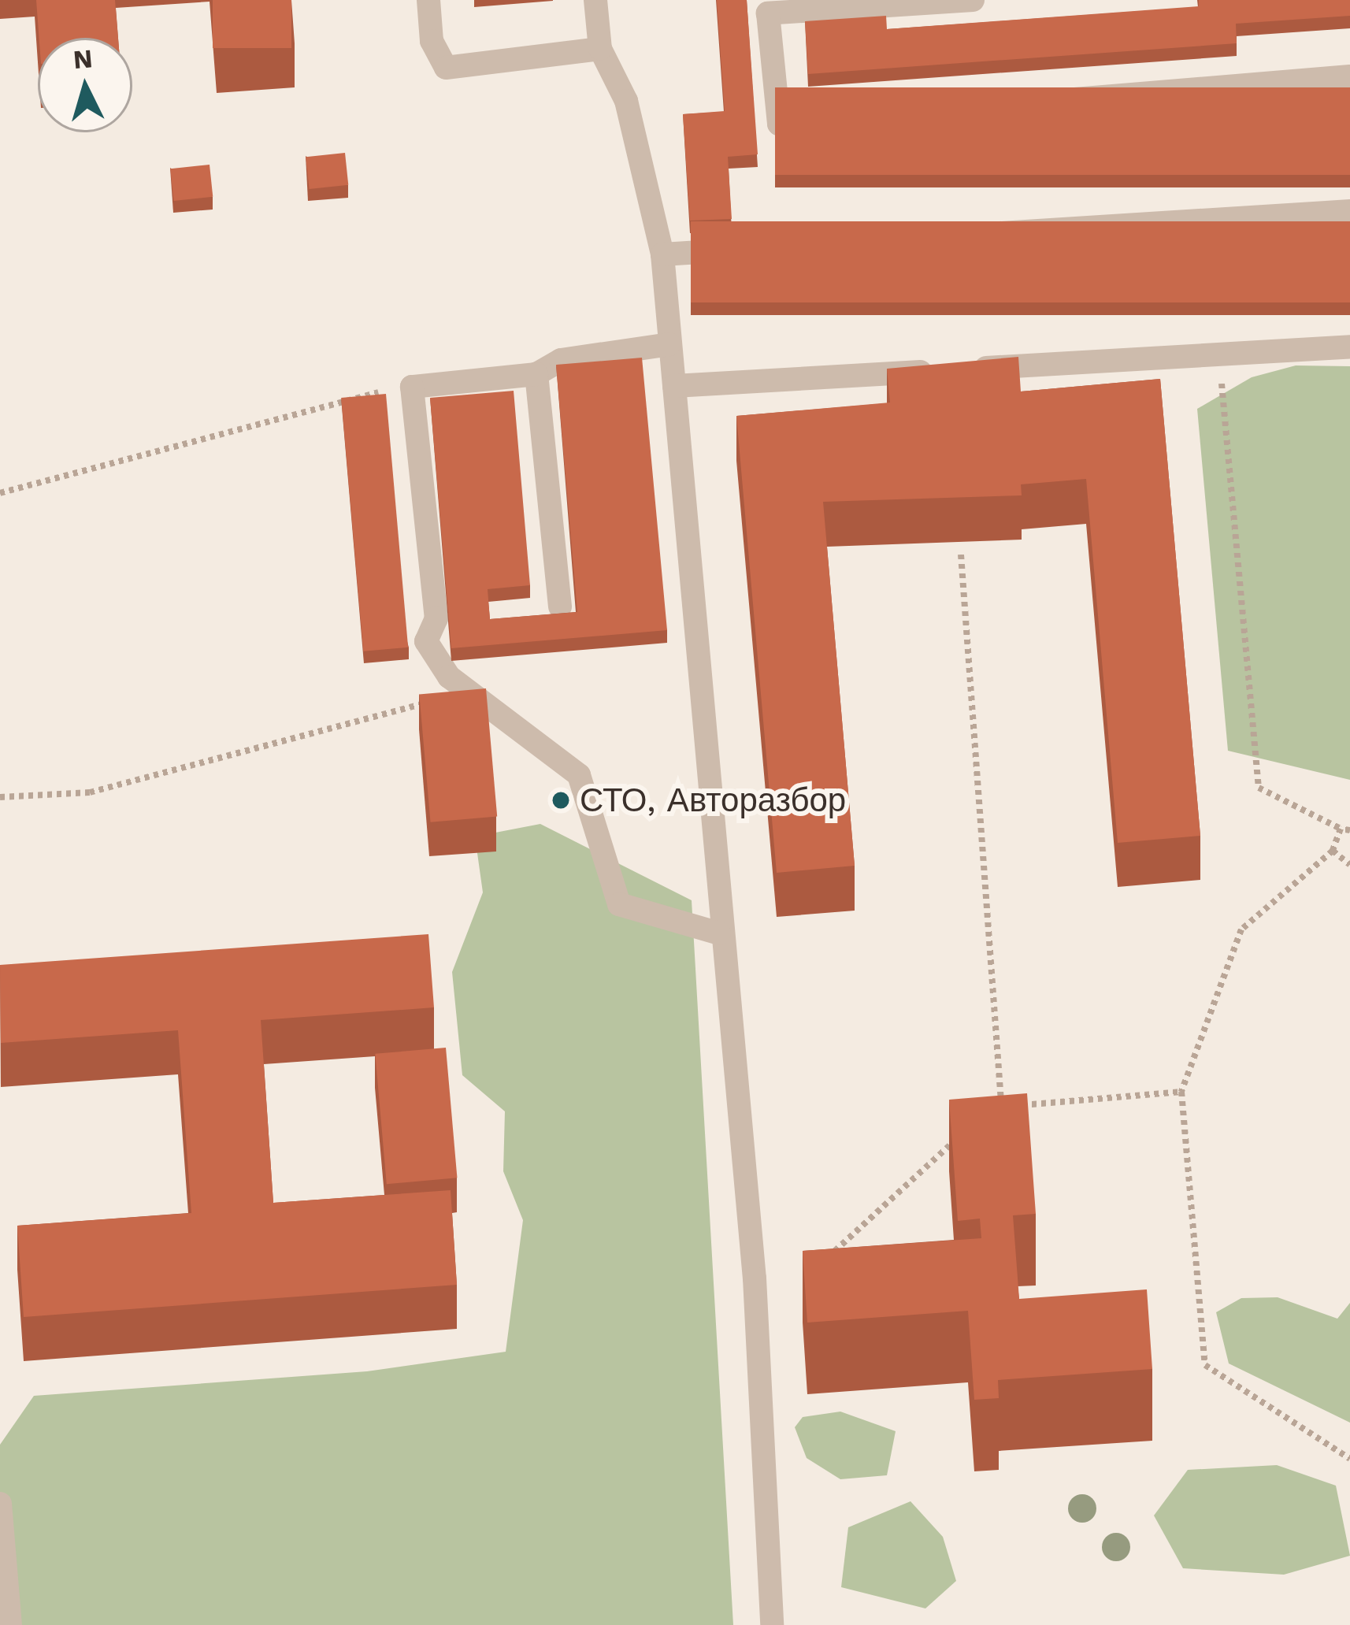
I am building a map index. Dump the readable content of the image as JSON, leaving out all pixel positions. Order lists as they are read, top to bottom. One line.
{"places":["СТО, Авторазбор"],"north":"top"}
